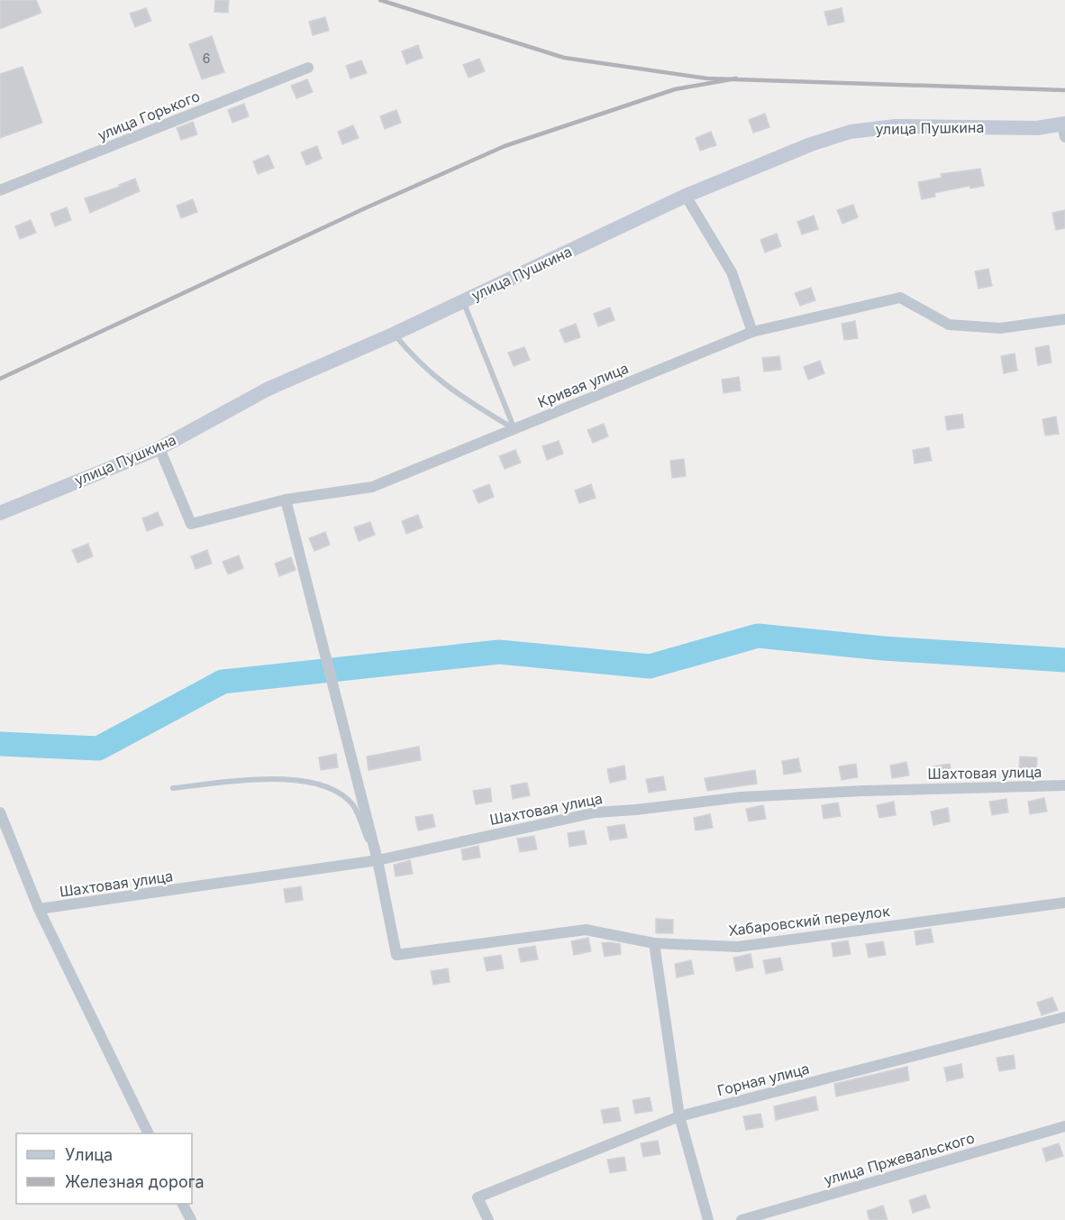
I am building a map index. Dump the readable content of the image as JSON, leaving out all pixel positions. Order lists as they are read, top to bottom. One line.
{"streets":{"main road":["улица Пушкина"],"street":["улица Горького","Кривая улица","Шахтовая улица","Хабаровский переулок","Горная улица","улица Пржевальского"]},"crossings":[["улица Пушкина","Кривая улица"],["Шахтовая улица","Хабаровский переулок"]],"house_numbers":["6"],"legend":["Улица","Железная дорога"]}
